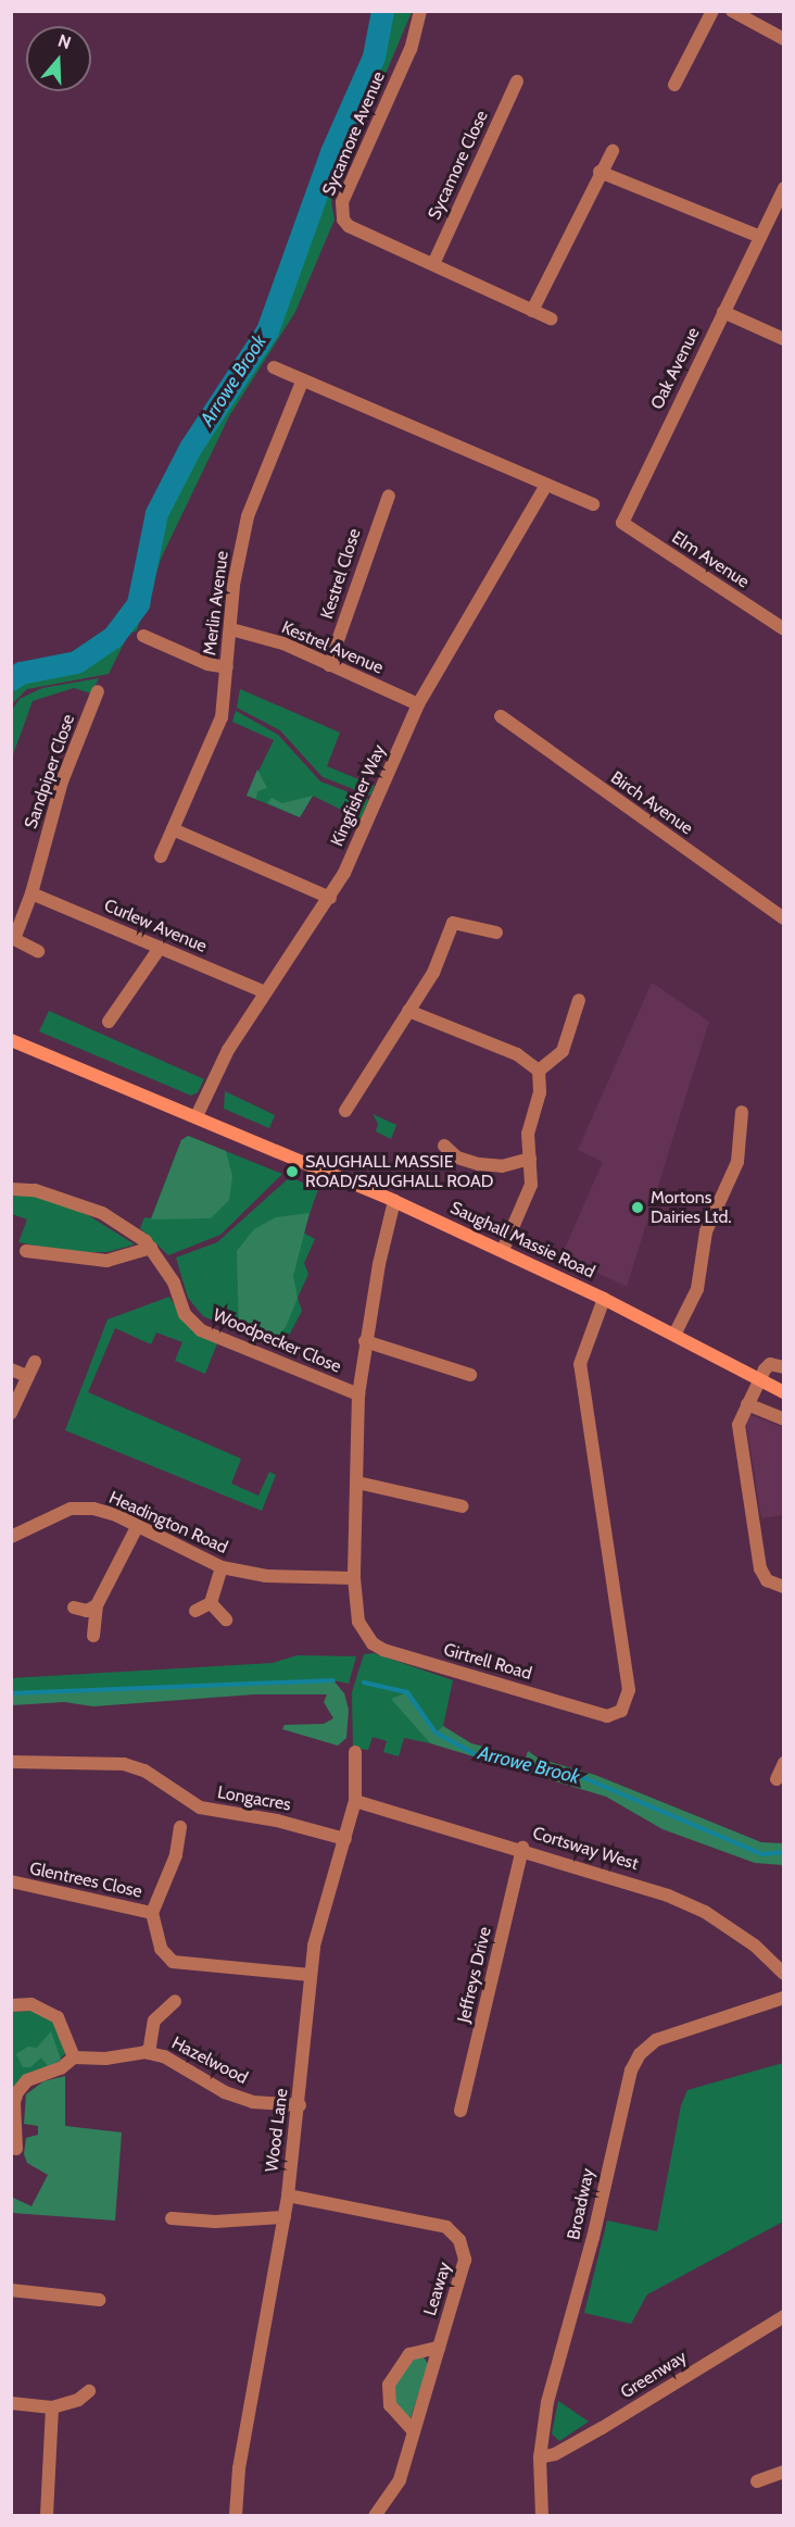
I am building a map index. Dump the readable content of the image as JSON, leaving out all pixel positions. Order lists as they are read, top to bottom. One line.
{"streets":{"main road":["Saughall Massie Road"],"street":["Sycamore Avenue","Sycamore Close","Oak Avenue","Elm Avenue","Kestrel Close","Merlin Avenue","Kestrel Avenue","Sandpiper Close","Kingfisher Way","Birch Avenue","Curlew Avenue","Woodpecker Close","Headington Road","Girtrell Road","Longacres","Cortsway West","Glentrees Close","Jeffreys Drive","Hazelwood","Wood Lane","Broadway","Leaway","Greenway"]},"crossings":[["Sycamore Avenue","Sycamore Close"],["Oak Avenue","Elm Avenue"],["Kestrel Close","Kestrel Avenue"],["Merlin Avenue","Kestrel Avenue"],["Kestrel Avenue","Kingfisher Way"],["Sandpiper Close","Curlew Avenue"],["Kingfisher Way","Curlew Avenue"],["Kingfisher Way","Saughall Massie Road"],["Saughall Massie Road","Girtrell Road"],["Woodpecker Close","Girtrell Road"],["Headington Road","Girtrell Road"],["Longacres","Wood Lane"],["Cortsway West","Jeffreys Drive"],["Cortsway West","Wood Lane"],["Hazelwood","Wood Lane"],["Wood Lane","Leaway"],["Broadway","Greenway"]],"water":["Arrowe Brook"],"places":["SAUGHALL MASSIE ROAD/SAUGHALL ROAD","Mortons Dairies Ltd."],"north":"top"}
